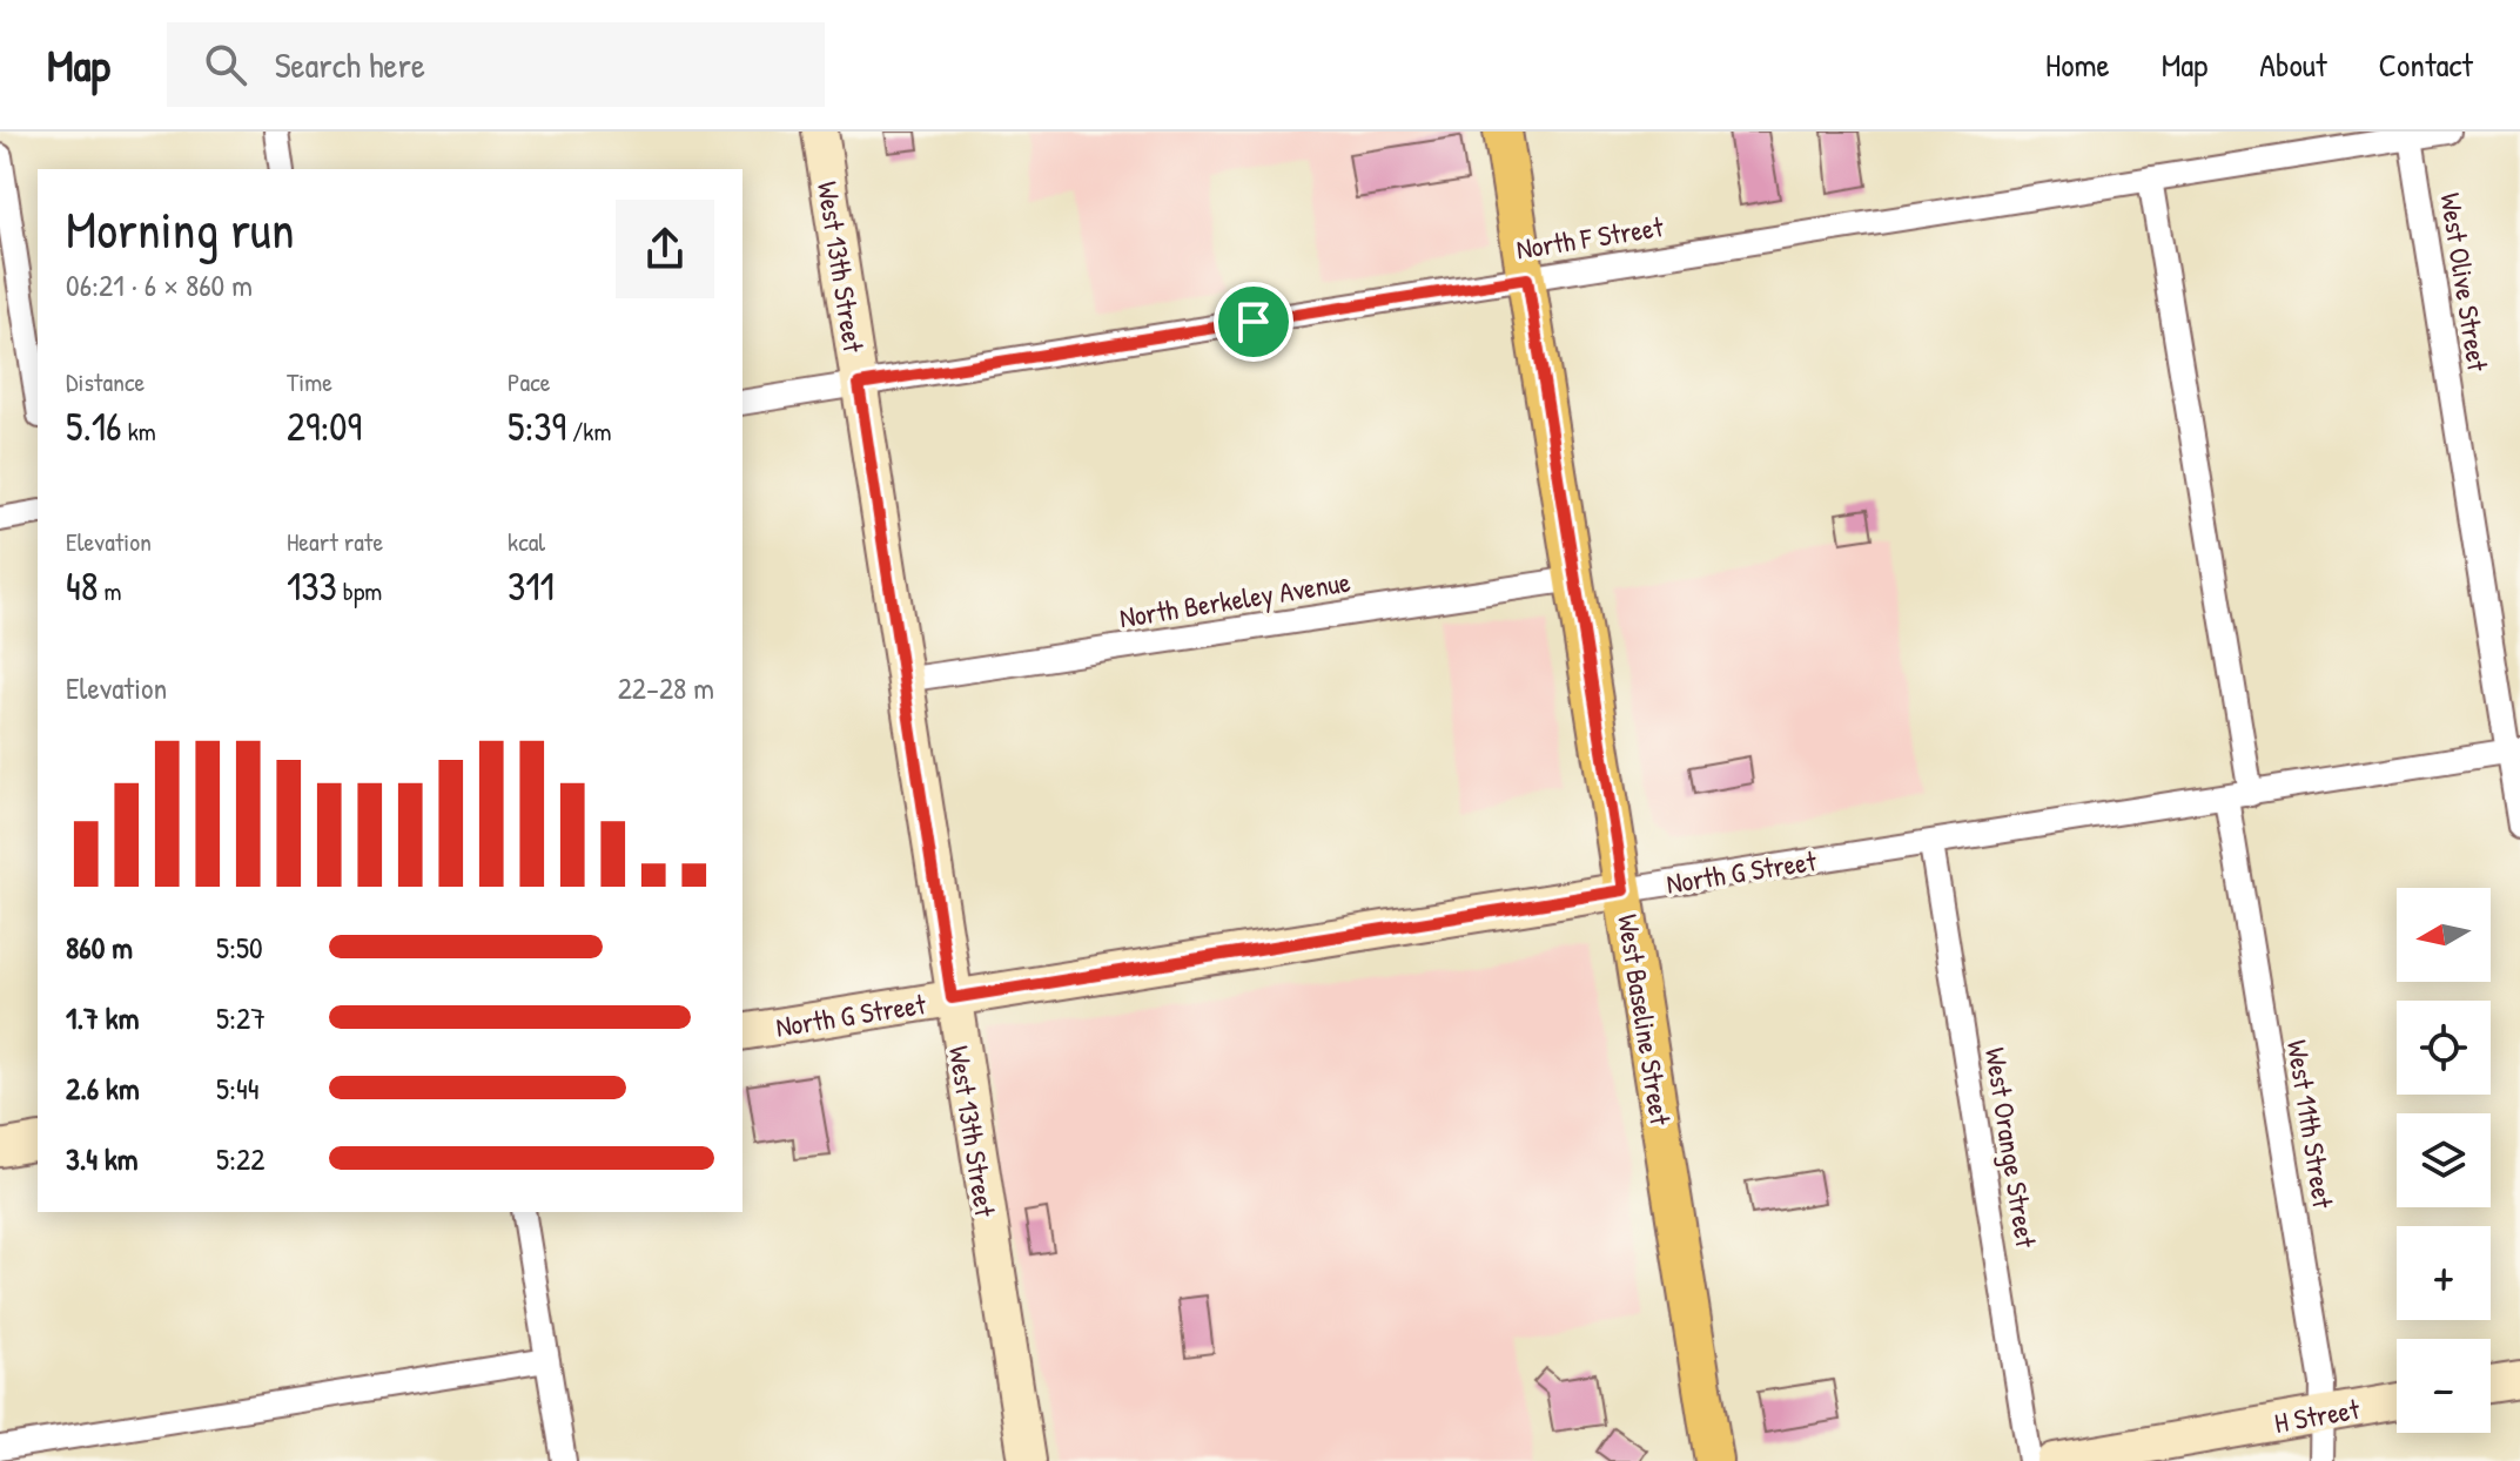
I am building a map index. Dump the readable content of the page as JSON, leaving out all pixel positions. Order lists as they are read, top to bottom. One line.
{"streets":{"main road":["West Baseline Street"],"street":["North F Street","West 13th Street","West Olive Street","North Berkeley Avenue","North G Street","West 11th Street","West Orange Street","H Street"]},"crossings":[["North F Street","West 13th Street"],["North F Street","West Olive Street"],["North F Street","West Baseline Street"],["West 13th Street","North Berkeley Avenue"],["West 13th Street","North G Street"],["West Olive Street","North G Street"],["North Berkeley Avenue","West Baseline Street"],["North G Street","West Baseline Street"],["North G Street","West 11th Street"],["North G Street","West Orange Street"],["West 11th Street","H Street"]],"north":"left","page":{"header":"Map","search":"Search here","nav":["Home","Map","About","Contact"],"heading":["Morning run","06:21 · 6 × 860 m"],"stats":[["Distance","5.16 km"],["Time","29:09"],["Pace","5:39 /km"],["Elevation","48 m"],["Heart rate","133 bpm"],["kcal","311"]],"chart":["Elevation","22–28 m"],"map_buttons":["+","−"],"list":[{"name":"860 m","note":"5:50"},{"name":"1.7 km","note":"5:27"},{"name":"2.6 km","note":"5:44"},{"name":"3.4 km","note":"5:22"}]}}
